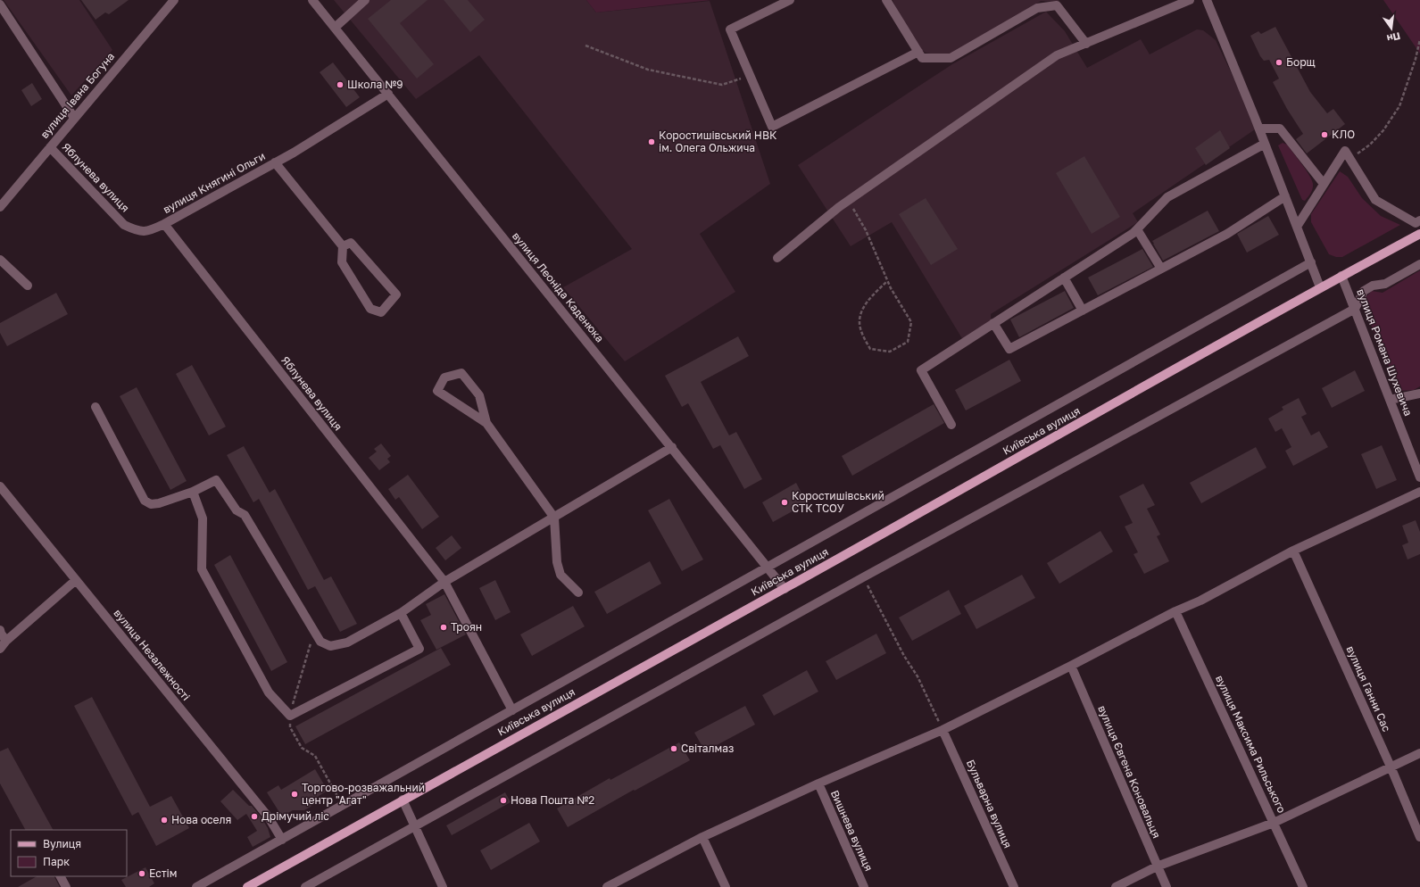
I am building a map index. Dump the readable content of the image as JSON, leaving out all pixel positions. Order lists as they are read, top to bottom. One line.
{"streets":{"main road":["Київська вулиця"],"street":["вулиця Івана Богуна","Яблунева вулиця","вулиця Княгині Ольги","вулиця Леоніда Каденюка","вулиця Романа Шухевича","вулиця Незалежності","вулиця Ганни Сас","вулиця Максима Рильського","вулиця Євгена Коновальця","Бульварна вулиця","Вишнева вулиця"]},"crossings":[["вулиця Івана Богуна","Яблунева вулиця"],["Яблунева вулиця","вулиця Княгині Ольги"],["вулиця Княгині Ольги","вулиця Леоніда Каденюка"],["вулиця Леоніда Каденюка","Київська вулиця"],["вулиця Романа Шухевича","Київська вулиця"]],"places":["Борщ","Школа №9","КЛО","Коростишівський НВК ім. Олега Ольжича","Коростишівський СТК ТСОУ","Троян","Світалмаз","Торгово-розважальний центр \"Агат\"","Нова Пошта №2","Дрімучий ліс","Нова оселя","Естім"],"legend":["Вулиця","Парк"],"north":"bottom"}
